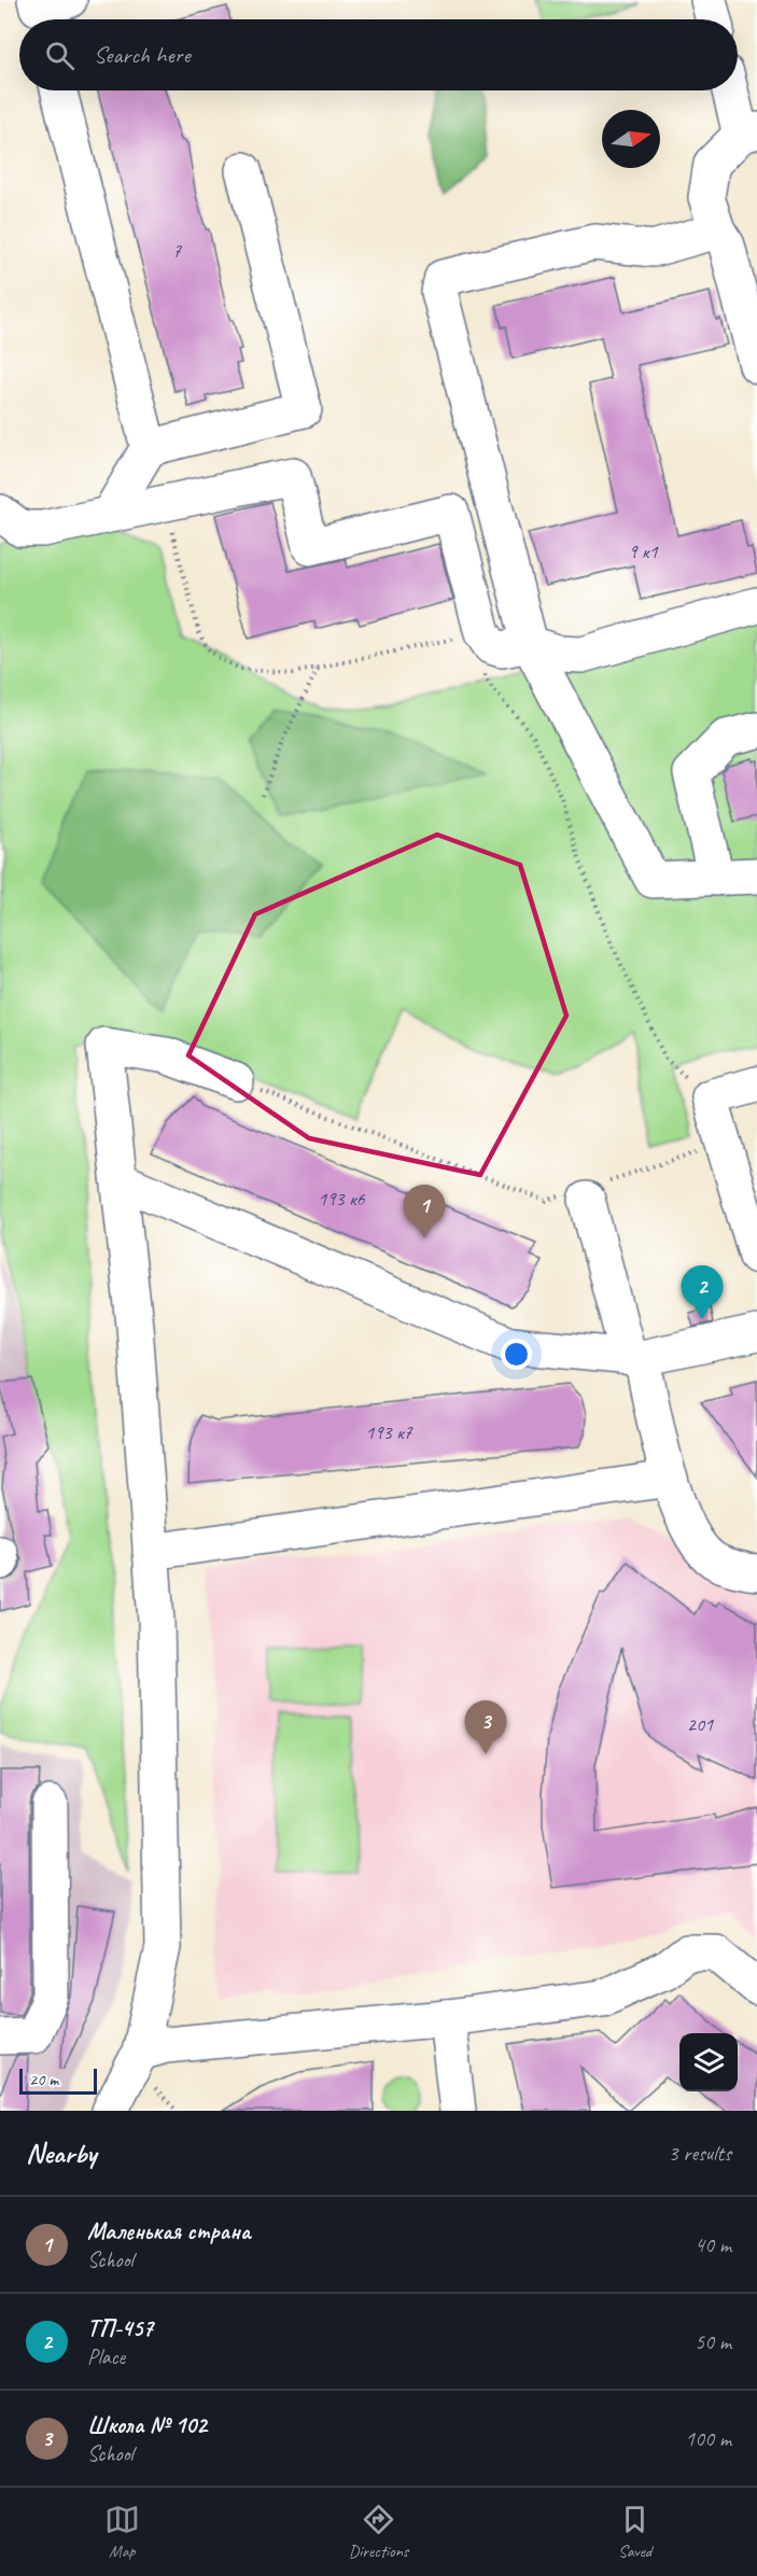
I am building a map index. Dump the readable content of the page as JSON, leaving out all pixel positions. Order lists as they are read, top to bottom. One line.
{"house_numbers":["7","9 к1","193 к6","193 к7","201"],"scale_bar":"20 m","north":"right","page":{"search":"Search here","pins":["1","2","3"],"scale":"20 m","heading":["Nearby","3 results"],"list":[{"mark":"1","name":"Маленькая страна","note":"School","value":"40 m"},{"mark":"2","name":"ТП-457","note":"Place","value":"50 m"},{"mark":"3","name":"Школа № 102","note":"School","value":"100 m"}],"nav":["Map","Directions","Saved"]}}
